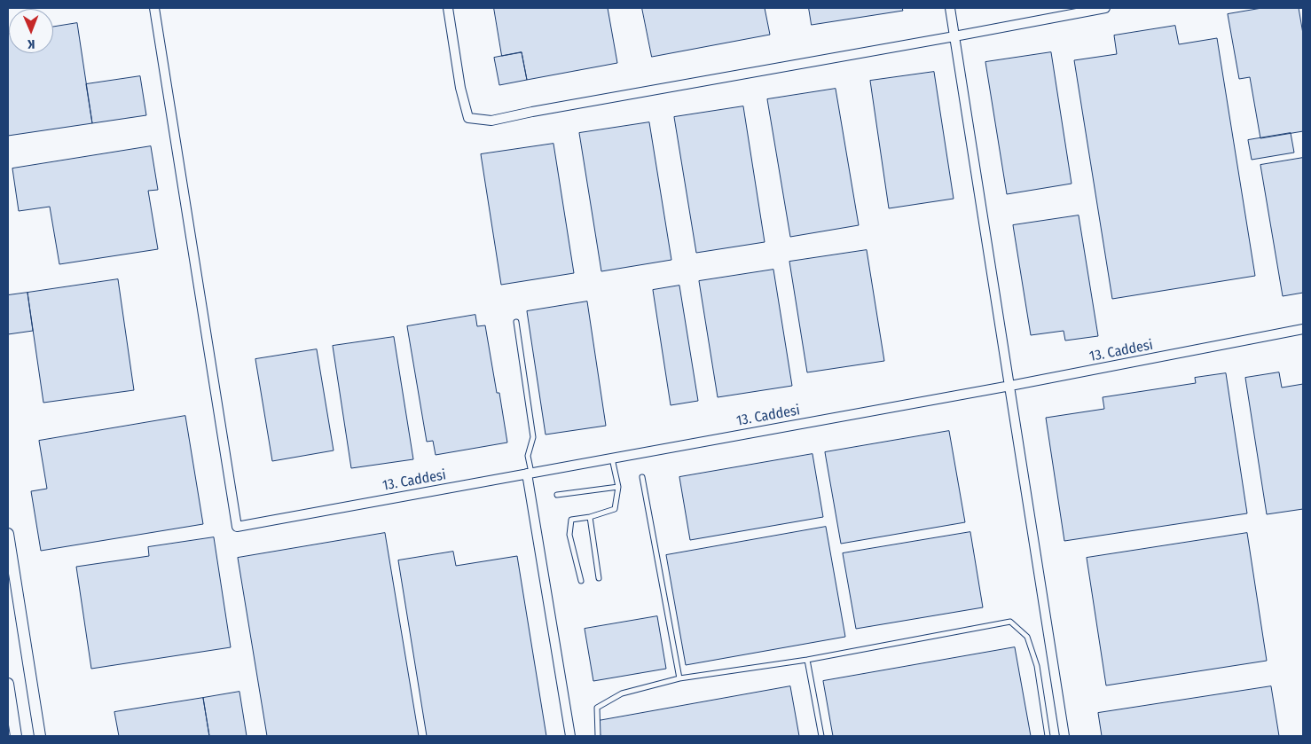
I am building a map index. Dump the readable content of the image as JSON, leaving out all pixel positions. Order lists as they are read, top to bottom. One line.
{"streets":{"street":["13. Caddesi"]},"north":"bottom"}
